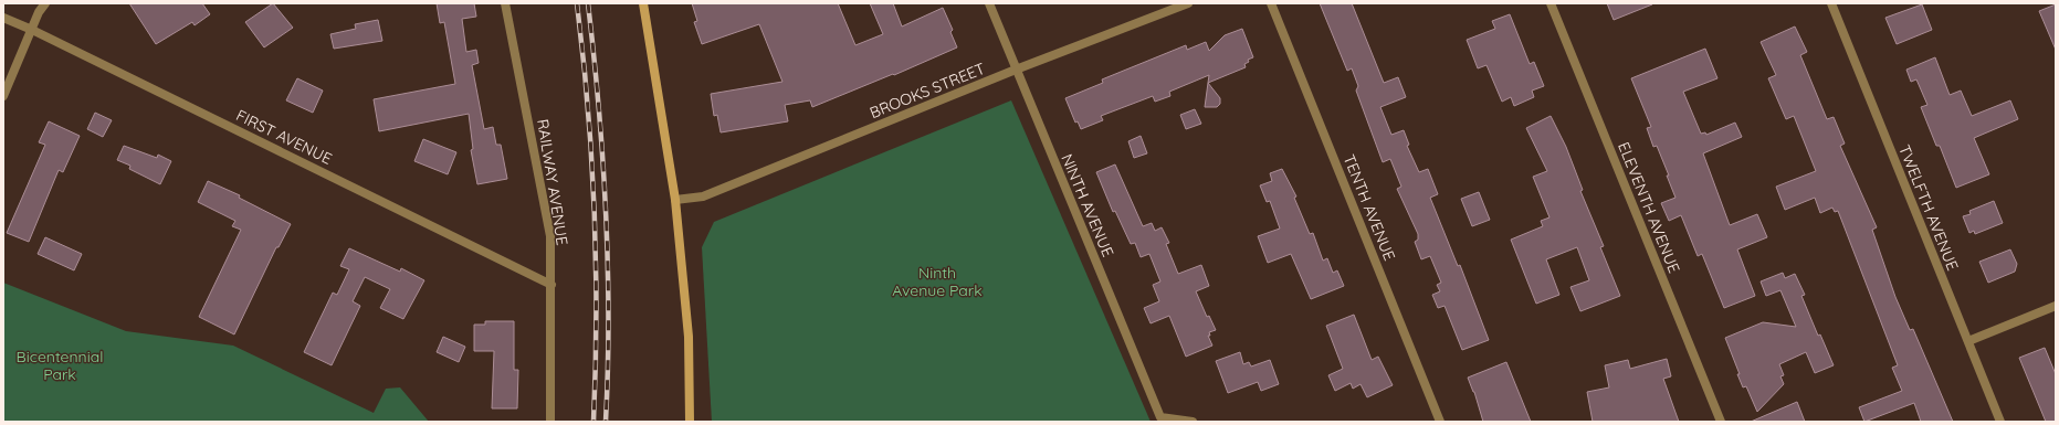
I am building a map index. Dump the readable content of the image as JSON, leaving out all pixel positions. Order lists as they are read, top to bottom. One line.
{"streets":{"street":["BROOKS STREET","FIRST AVENUE","RAILWAY AVENUE","NINTH AVENUE","TENTH AVENUE","ELEVENTH AVENUE","TWELFTH AVENUE"]},"crossings":[["BROOKS STREET","NINTH AVENUE"],["FIRST AVENUE","RAILWAY AVENUE"]],"parks":["Ninth Avenue Park","Bicentennial Park"]}
